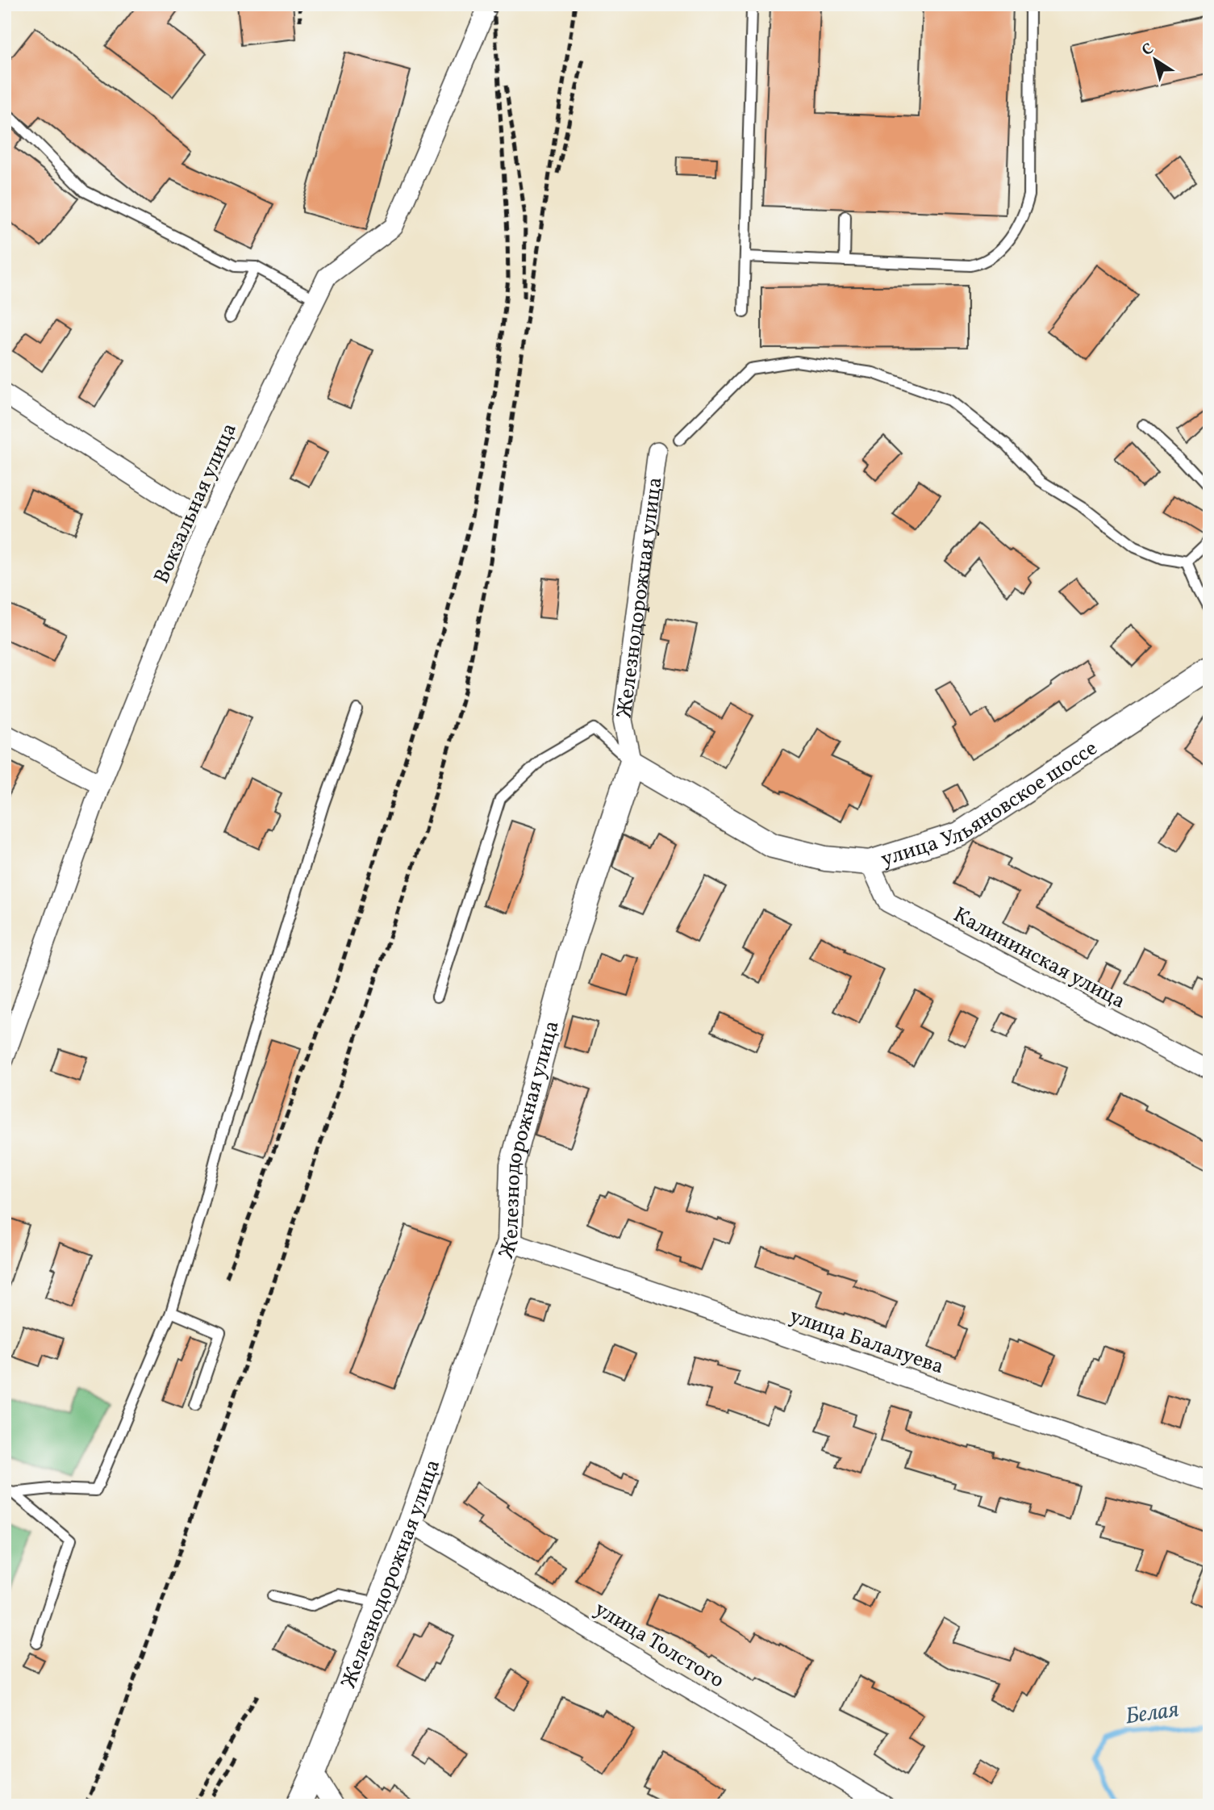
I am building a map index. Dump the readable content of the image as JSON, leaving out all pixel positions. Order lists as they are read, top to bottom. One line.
{"streets":{"street":["Вокзальная улица","Железнодорожная улица","улица Ульяновское шоссе","Калининская улица","улица Балалуева","улица Толстого"]},"crossings":[["Железнодорожная улица","улица Ульяновское шоссе"],["Железнодорожная улица","улица Балалуева"],["Железнодорожная улица","улица Толстого"],["улица Ульяновское шоссе","Калининская улица"]],"water":["Белая"],"north":"top left"}
